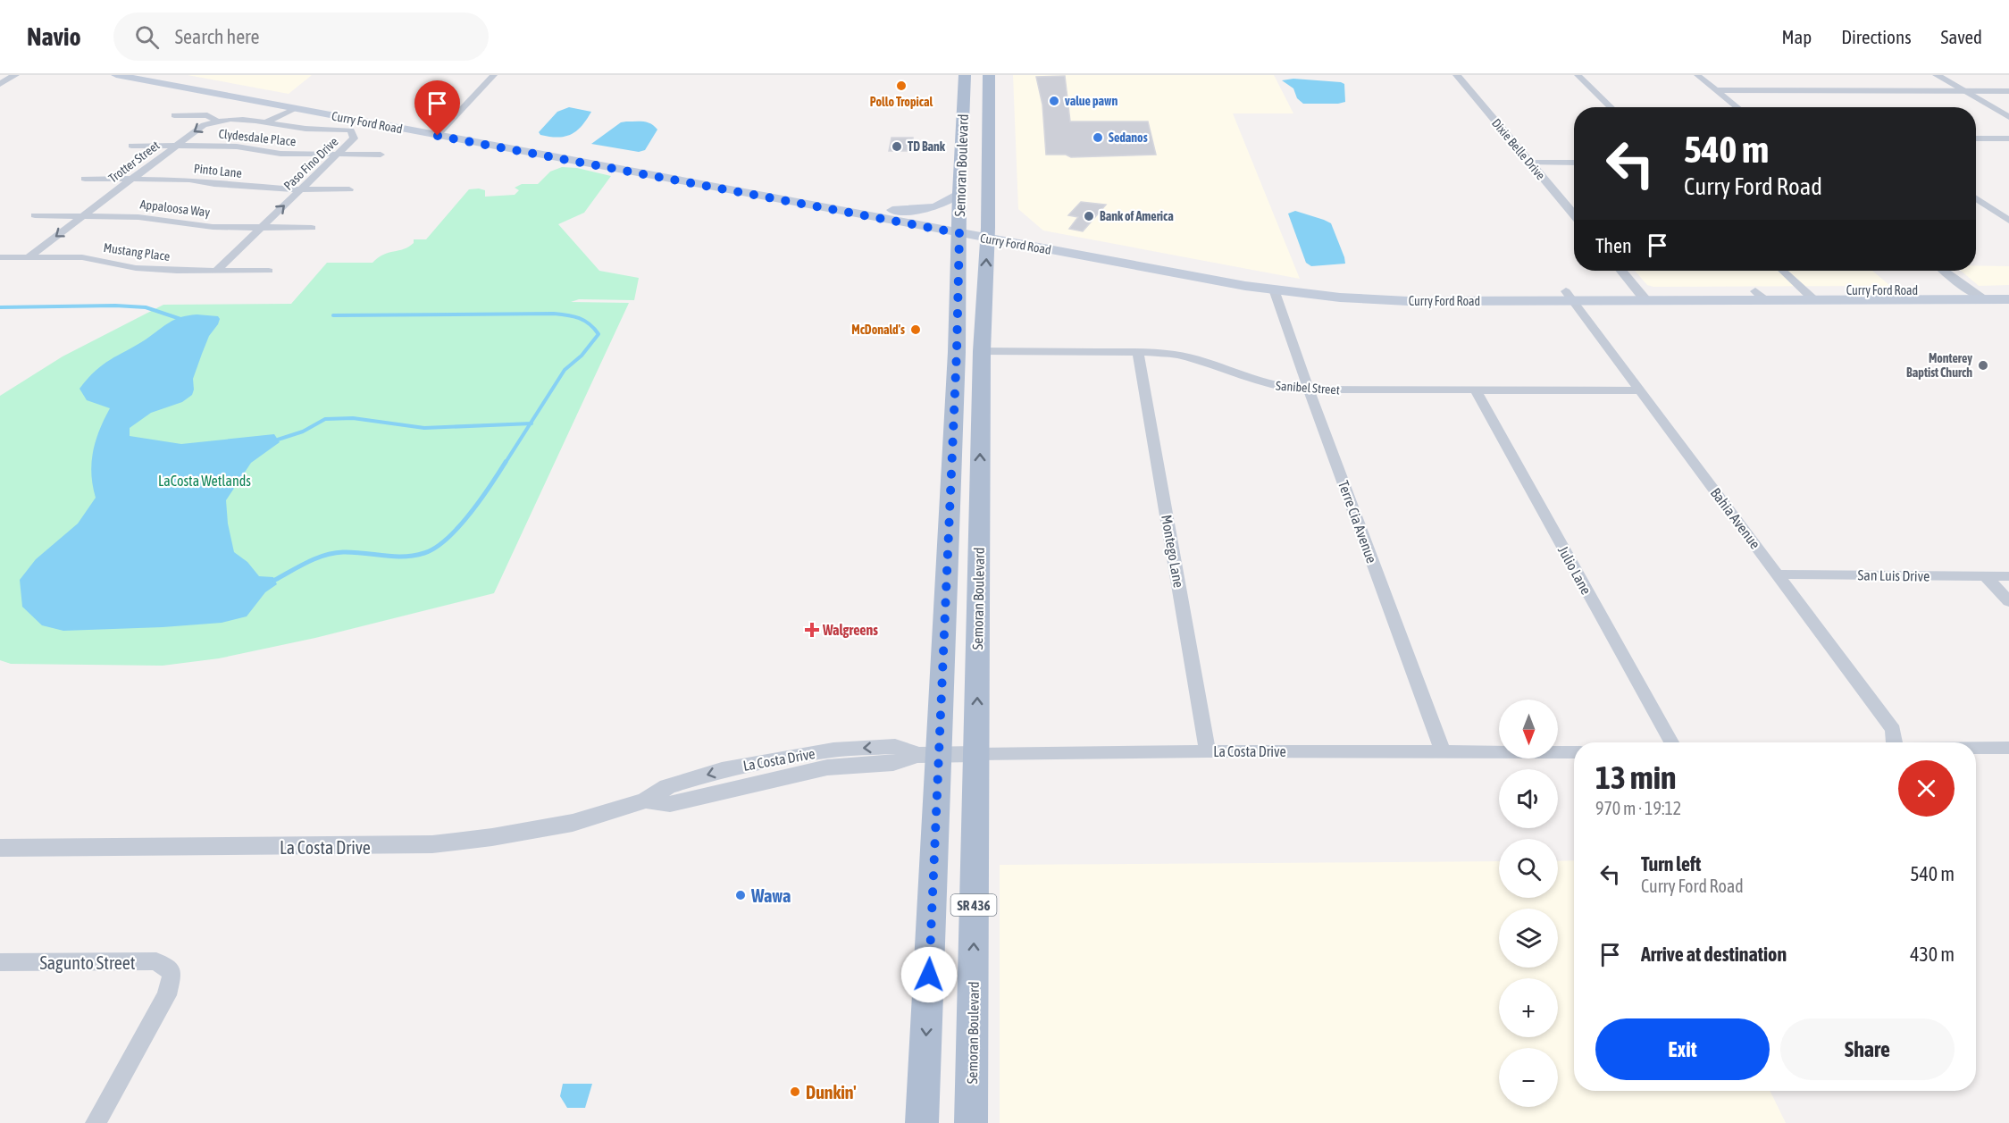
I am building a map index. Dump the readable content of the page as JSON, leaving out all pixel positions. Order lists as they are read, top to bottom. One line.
{"streets":{"main road":["Curry Ford Road","Semoran Boulevard","SR 436"],"street":["Clydesdale Place","Dixie Belle Drive","Trotter Street","Paso Fino Drive","Pinto Lane","Appaloosa Way","Mustang Place","Sanibel Street","Bahia Avenue","Terre Cia Avenue","Montego Lane","Julio Lane","San Luis Drive","La Costa Drive","Sagunto Street"]},"crossings":[["Curry Ford Road","Semoran Boulevard"],["Curry Ford Road","Bahia Avenue"],["Curry Ford Road","Terre Cia Avenue"],["Clydesdale Place","Trotter Street"],["Clydesdale Place","Paso Fino Drive"],["Trotter Street","Paso Fino Drive"],["Trotter Street","Pinto Lane"],["Trotter Street","Appaloosa Way"],["Trotter Street","Mustang Place"],["Paso Fino Drive","Pinto Lane"],["Paso Fino Drive","Appaloosa Way"],["Paso Fino Drive","Mustang Place"],["Semoran Boulevard","Sanibel Street"],["Semoran Boulevard","La Costa Drive"],["Sanibel Street","Bahia Avenue"],["Sanibel Street","Terre Cia Avenue"],["Sanibel Street","Montego Lane"],["Sanibel Street","Julio Lane"],["Bahia Avenue","San Luis Drive"],["Terre Cia Avenue","La Costa Drive"],["Montego Lane","La Costa Drive"]],"one_way":["Trotter Street"],"parks":["LaCosta Wetlands"],"places":{"other":["Pollo Tropical","value pawn","Sedanos","TD Bank","Bank of America","McDonald's","Monterey Baptist Church","Wawa","Dunkin'"],"health":["Walgreens"]},"north":"bottom","page":{"header":"Navio","search":"Search here","nav":["Map","Directions","Saved"],"turn":["540 m","Curry Ford Road"],"then":"Then","map_buttons":["+","−"],"heading":["13 min","970 m · 19:12"],"list":[{"name":"Turn left","note":"Curry Ford Road","value":"540 m"},{"name":"Arrive at destination","value":"430 m"}],"buttons":["Exit","Share"]}}
